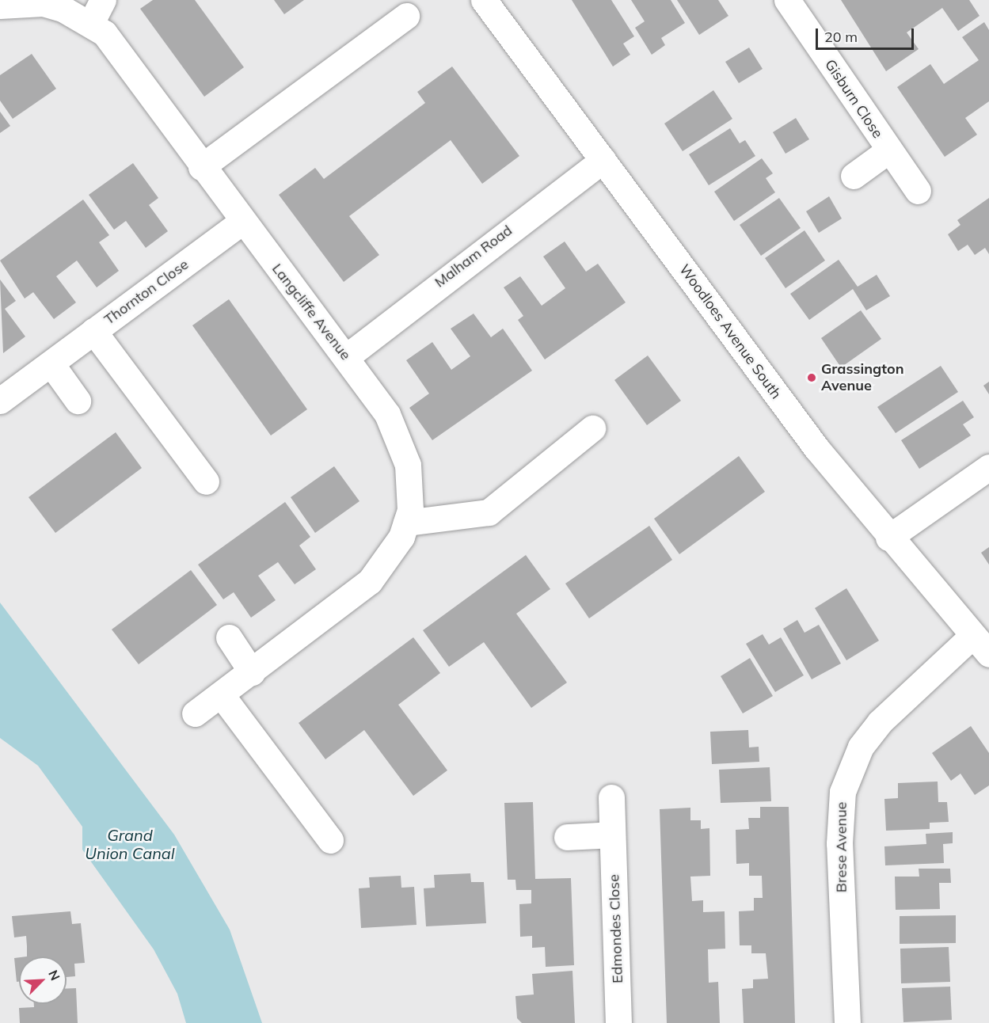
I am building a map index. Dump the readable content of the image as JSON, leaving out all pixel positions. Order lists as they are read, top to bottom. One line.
{"streets":{"street":["Gisburn Close","Malham Road","Thornton Close","Langcliffe Avenue","Woodloes Avenue South","Brese Avenue","Edmondes Close"]},"crossings":[["Malham Road","Langcliffe Avenue"],["Malham Road","Woodloes Avenue South"],["Thornton Close","Langcliffe Avenue"],["Woodloes Avenue South","Brese Avenue"]],"water":["Grand Union Canal"],"places":["Grassington Avenue"],"scale_bar":"20 m","north":"top right"}
